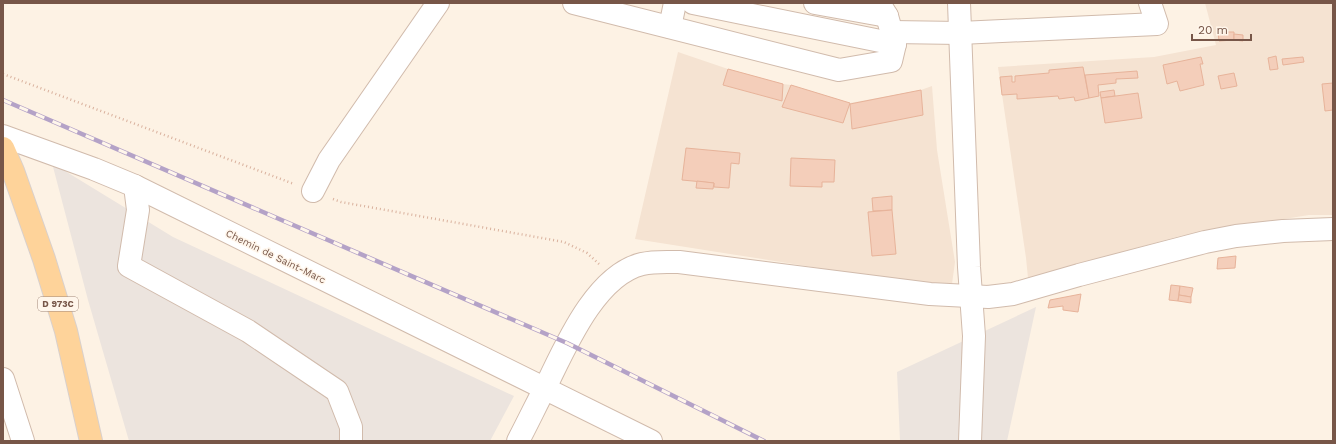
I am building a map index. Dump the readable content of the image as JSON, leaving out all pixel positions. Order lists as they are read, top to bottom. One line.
{"streets":{"main road":["D 973C"],"street":["Chemin de Saint-Marc"]},"scale_bar":"20 m"}
